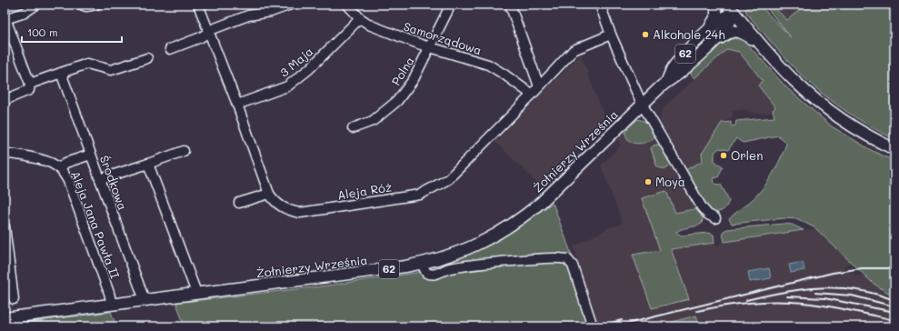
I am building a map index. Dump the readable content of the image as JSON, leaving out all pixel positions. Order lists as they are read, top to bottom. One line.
{"streets":{"main road":["62","Żołnierzy Września"],"street":["Samorządowa","3 Maja","Polna","Środkowa","Aleja Róż","Aleja Jana Pawła II"]},"crossings":[["Samorządowa","3 Maja"],["Samorządowa","Polna"],["Samorządowa","Aleja Róż"],["62","Żołnierzy Września"],["3 Maja","Aleja Róż"],["Żołnierzy Września","Środkowa"],["Żołnierzy Września","Aleja Jana Pawła II"]],"places":["Alkohole 24h","Orlen","Moya"],"scale_bar":"100 m"}
